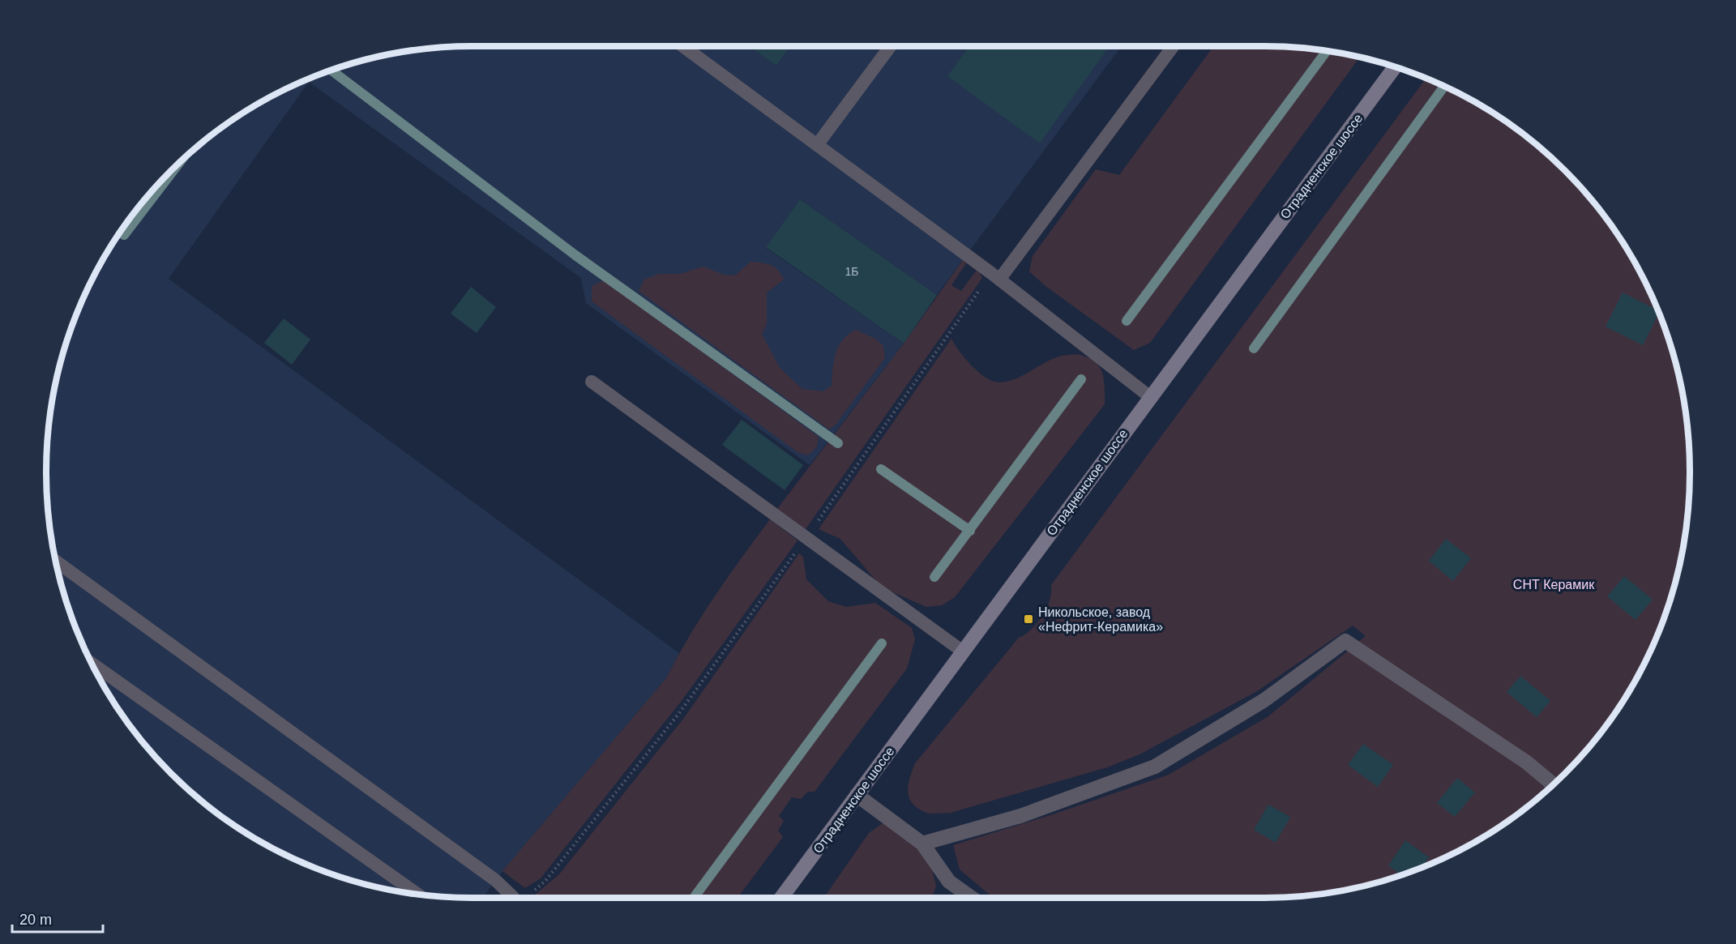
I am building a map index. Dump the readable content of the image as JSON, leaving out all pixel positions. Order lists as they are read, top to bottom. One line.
{"streets":{"main road":["Отрадненское шоссе"]},"parks":["СНТ Керамик"],"places":{"transit":["Никольское, завод «Нефрит-Керамика»"]},"house_numbers":["1Б"],"scale_bar":"20 m"}
